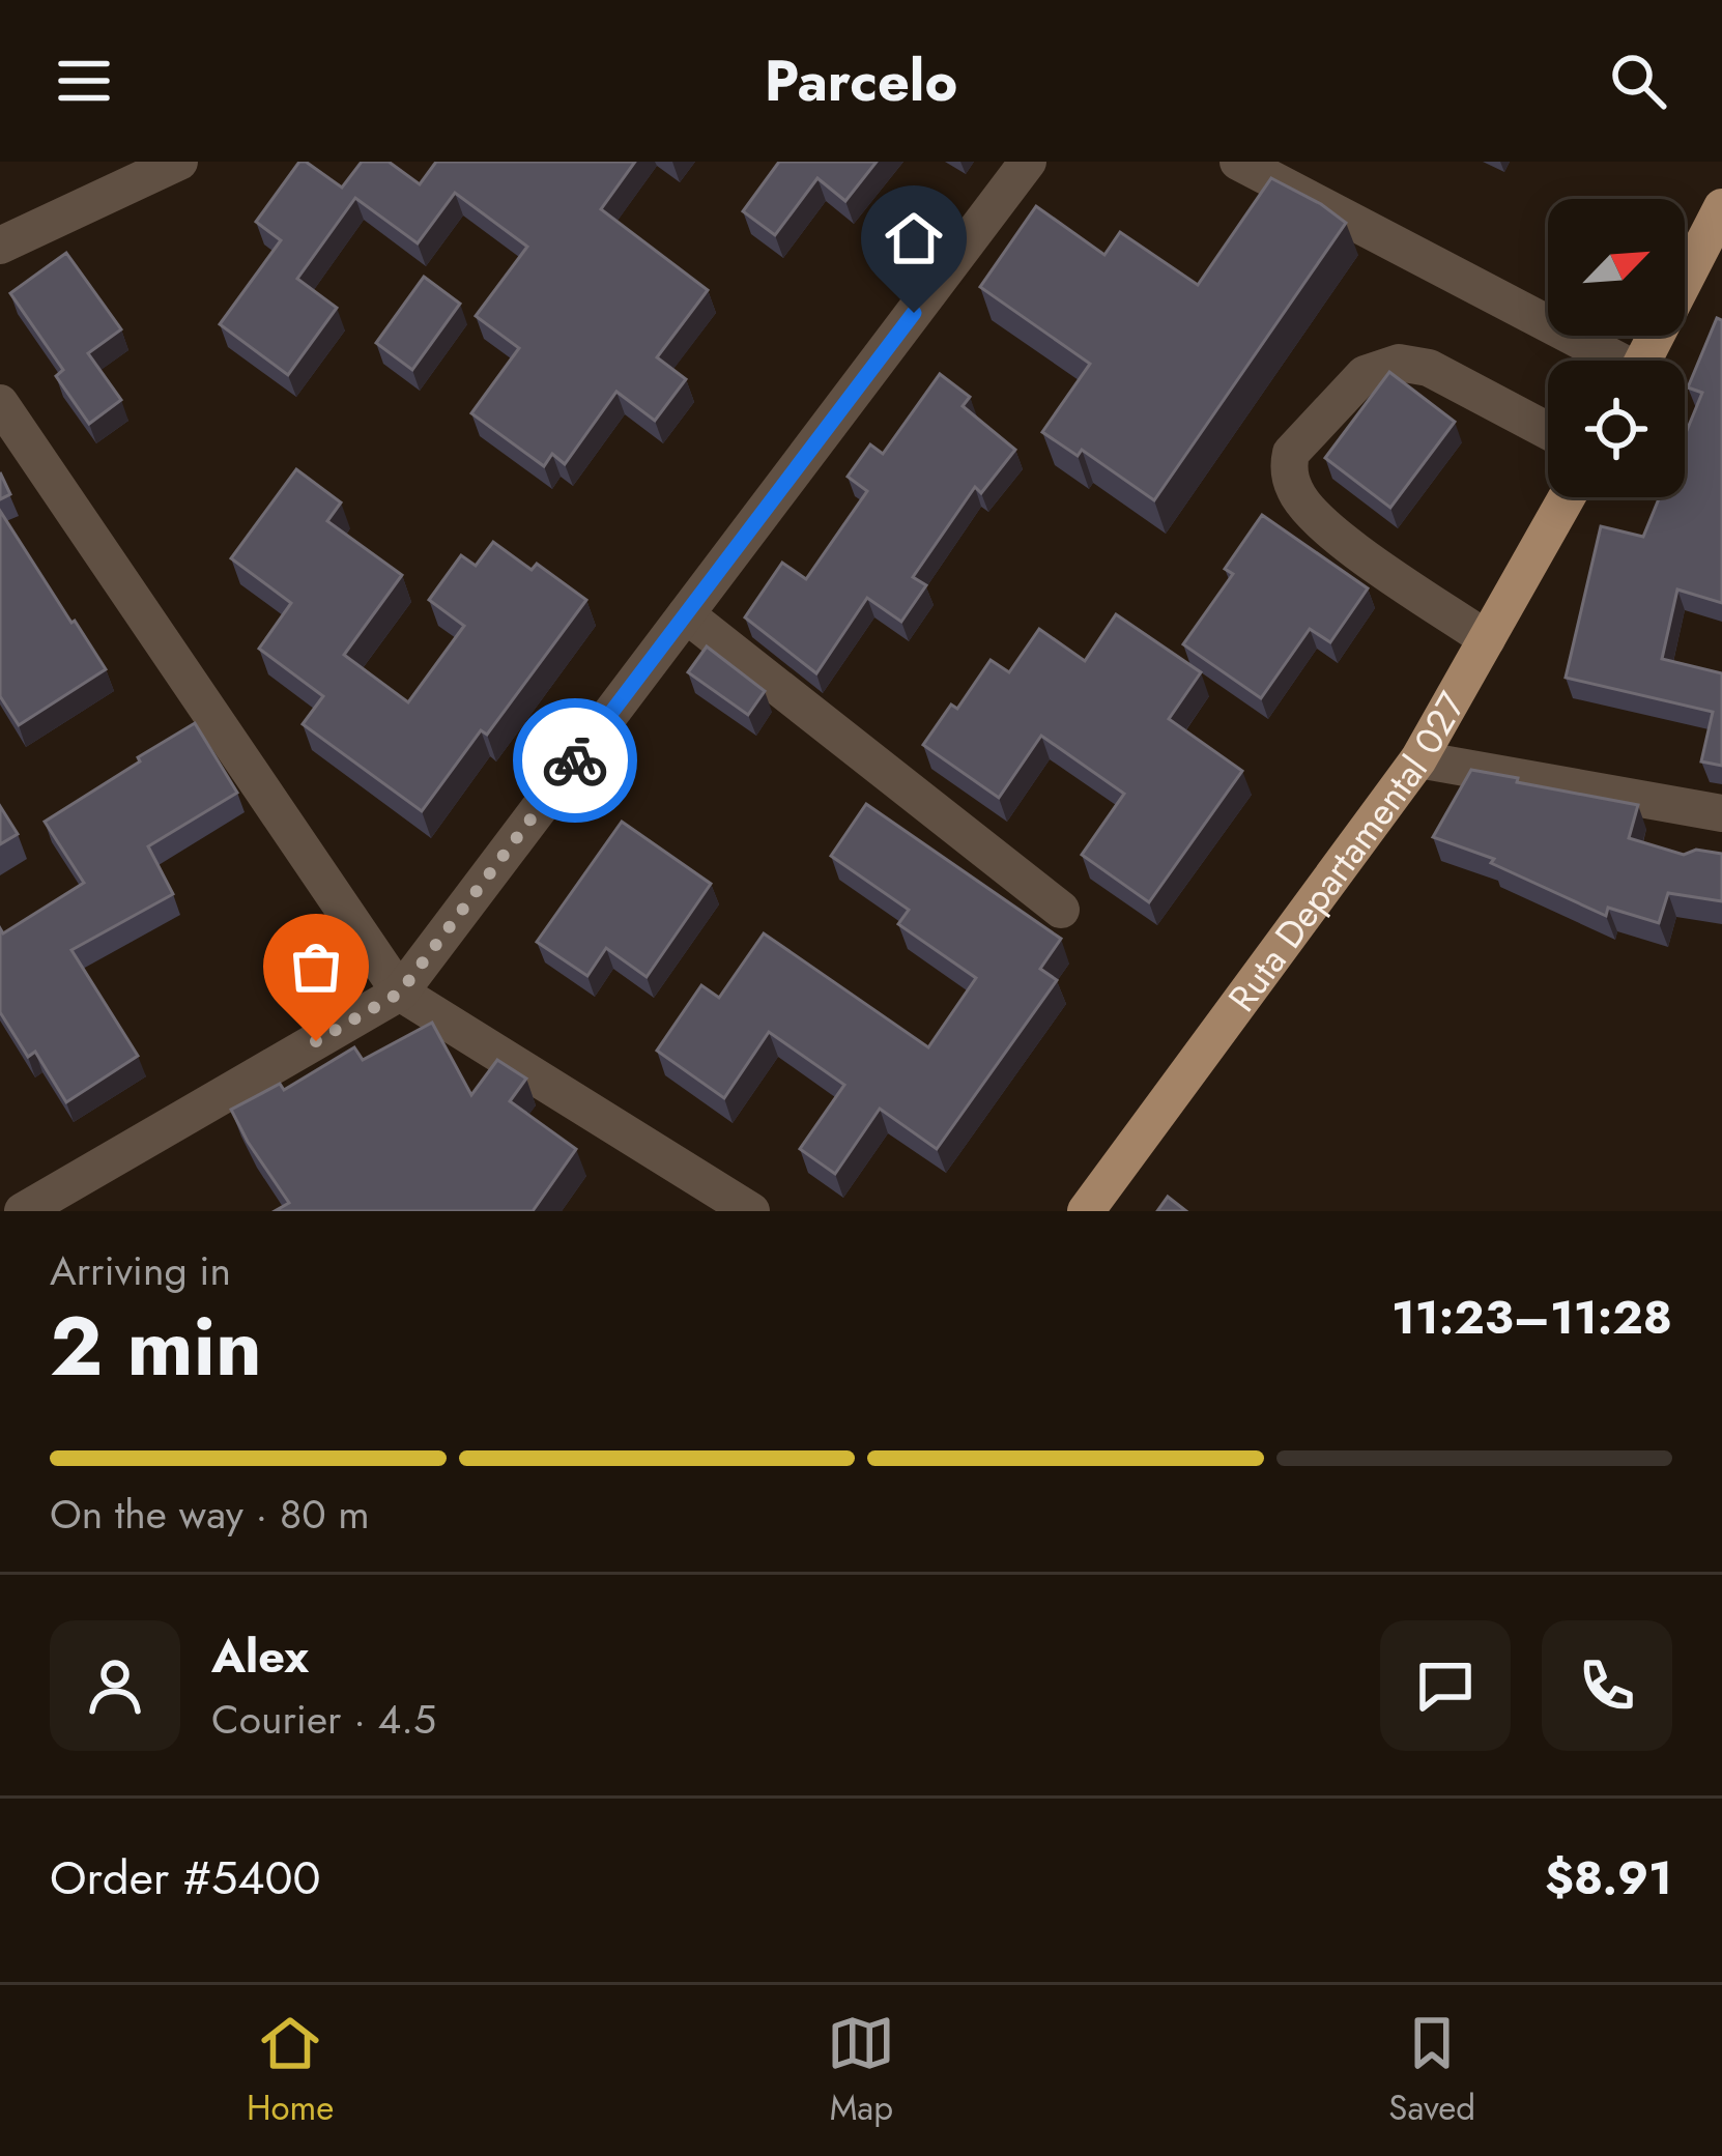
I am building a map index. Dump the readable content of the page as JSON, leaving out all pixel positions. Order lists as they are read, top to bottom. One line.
{"streets":{"main road":["Ruta Departamental 027"]},"north":"top right","page":{"header":"Parcelo","heading":["2 min","Arriving in","11:23–11:28"],"panel":["Alex","Courier · 4.5","Order #5400","$8.91"],"bar":"On the way · 80 m","tabs":["Home","Map","Saved"]}}
